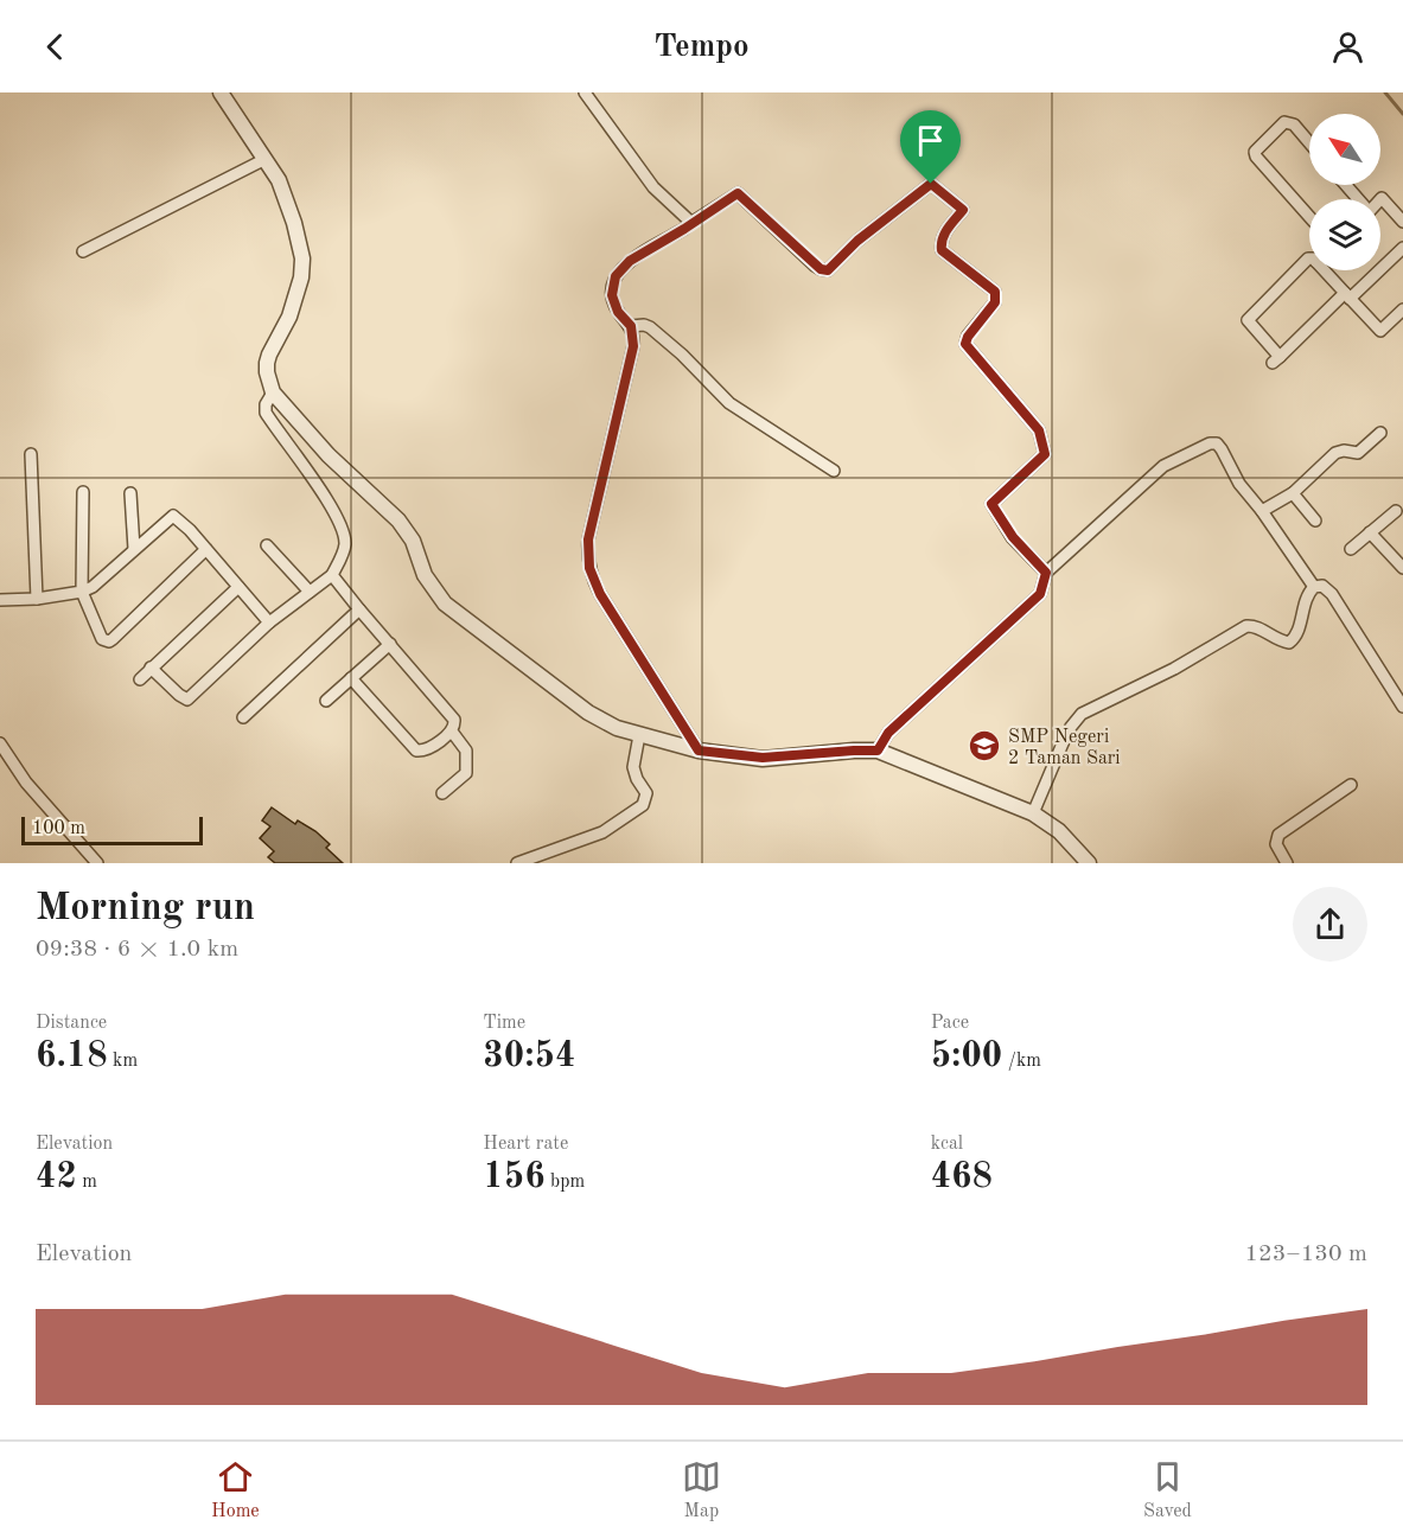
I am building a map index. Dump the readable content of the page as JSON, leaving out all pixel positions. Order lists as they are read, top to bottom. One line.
{"places":{"school or university":["SMP Negeri 2 Taman Sari"]},"scale_bar":"100 m","north":"top left","page":{"header":"Tempo","scale":"100 m","heading":["Morning run","09:38 · 6 × 1.0 km"],"stats":[["Distance","6.18 km"],["Time","30:54"],["Pace","5:00 /km"],["Elevation","42 m"],["Heart rate","156 bpm"],["kcal","468"]],"chart":["Elevation","123–130 m"],"tabs":["Home","Map","Saved"]}}
